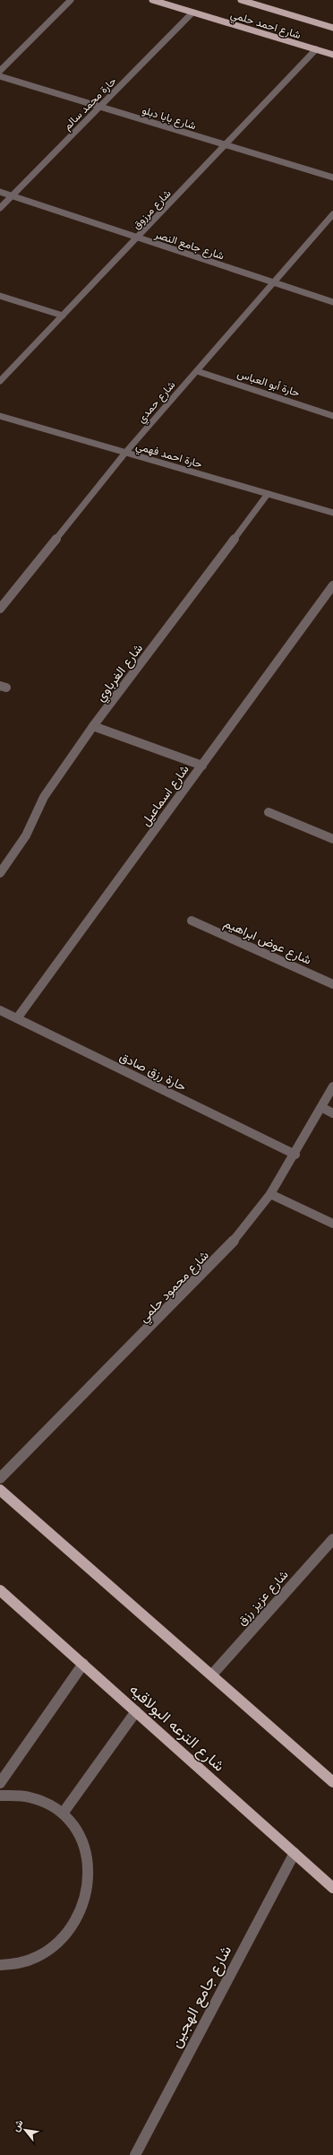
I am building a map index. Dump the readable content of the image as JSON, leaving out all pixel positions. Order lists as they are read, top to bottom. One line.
{"streets":{"main road":["شارع احمد حلمي","شارع الترعه البولاقيه"],"street":["حارة محمد سالم","شارع بابا دبلو","شارع مرزوق","شارع جامع النصر","حارة أبو العباس","شارع حمدي","حارة احمد فهمي","شارع الغرباوي","شارع اسماعيل","شارع عوض ابراهيم","حارة رزق صادق","شارع محمود حلمي","شارع عزيز رزق","شارع جامع الهجين"]},"crossings":[["شارع احمد حلمي","حارة محمد سالم"],["شارع احمد حلمي","شارع مرزوق"],["حارة محمد سالم","شارع بابا دبلو"],["حارة محمد سالم","شارع جامع النصر"],["شارع بابا دبلو","شارع مرزوق"],["شارع مرزوق","شارع جامع النصر"],["شارع جامع النصر","شارع حمدي"],["حارة أبو العباس","شارع حمدي"],["شارع حمدي","حارة احمد فهمي"],["حارة احمد فهمي","شارع الغرباوي"],["شارع اسماعيل","حارة رزق صادق"],["حارة رزق صادق","شارع محمود حلمي"],["شارع الترعه البولاقيه","شارع جامع الهجين"]],"north":"top left"}
